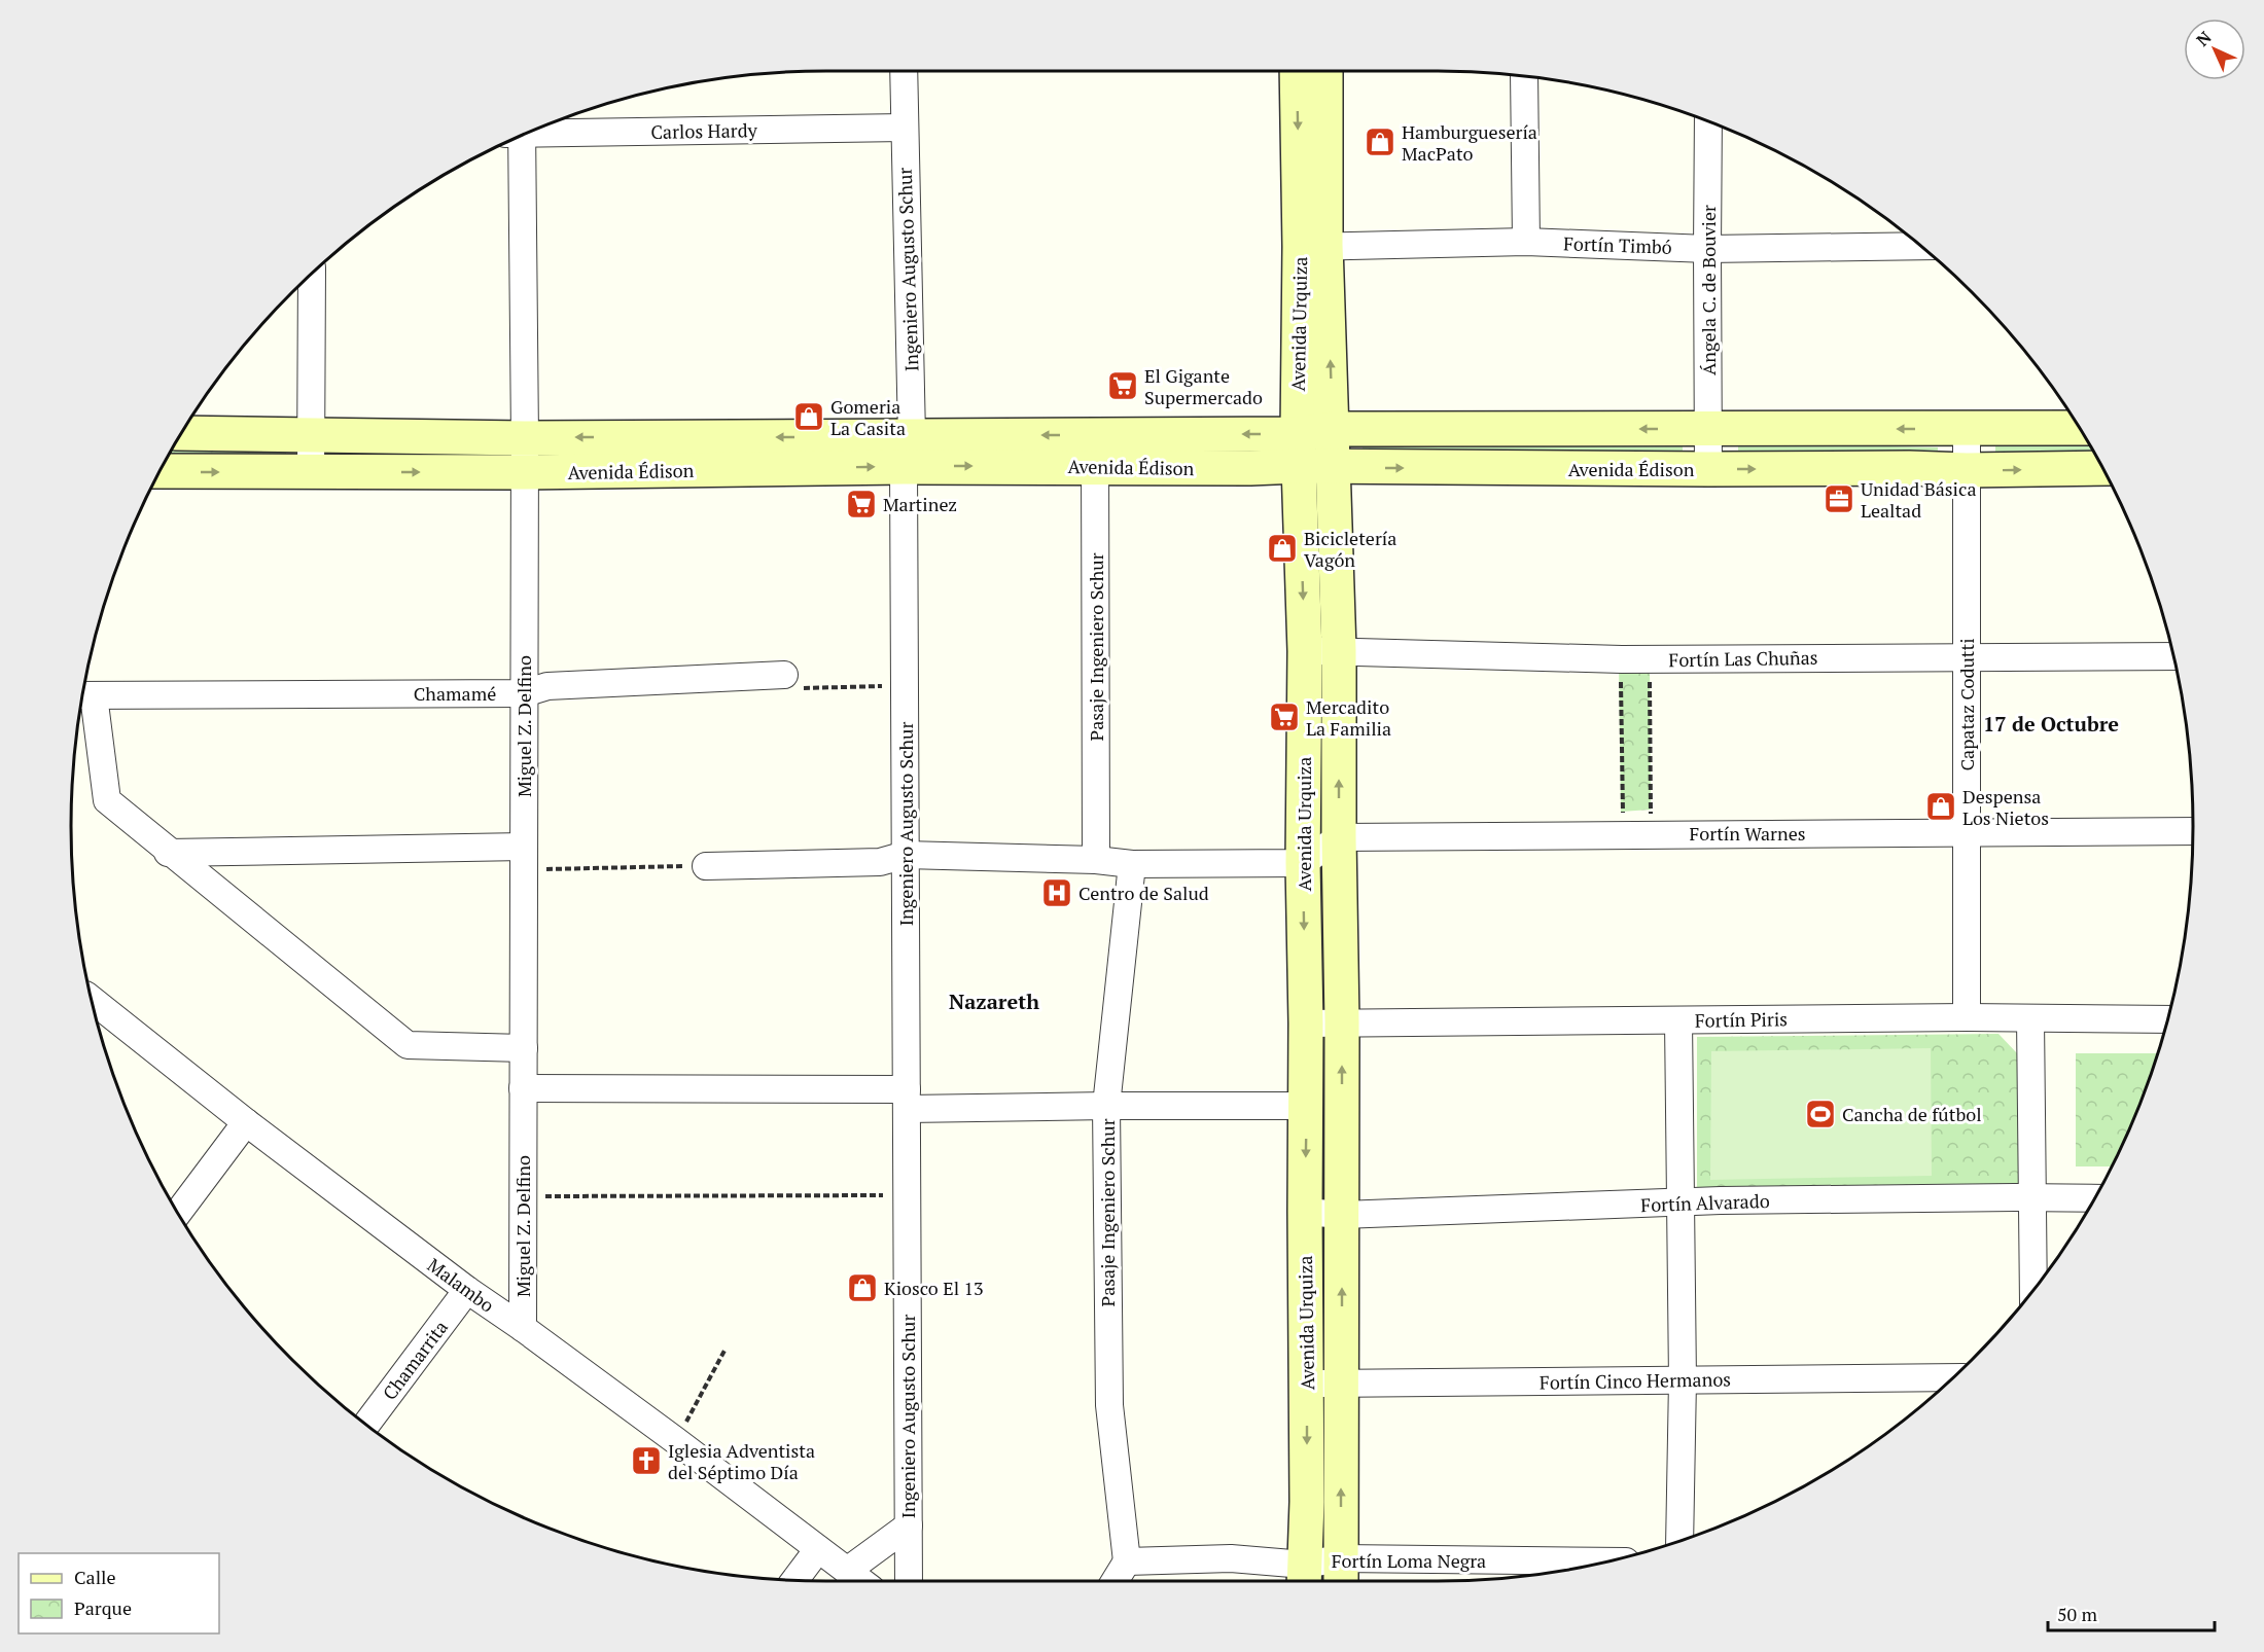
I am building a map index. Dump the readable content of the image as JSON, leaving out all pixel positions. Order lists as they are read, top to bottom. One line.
{"streets":{"main road":["Avenida Urquiza","Avenida Édison"],"street":["Carlos Hardy","Fortín Timbó","Ingeniero Augusto Schur","Ángela C. de Bouvier","Pasaje Ingeniero Schur","Fortín Las Chuñas","Chamamé","Capataz Codutti","Miguel Z. Delfino","Fortín Warnes","Fortín Piris","Fortín Alvarado","Malambo","Chamarrita","Fortín Cinco Hermanos","Fortín Loma Negra"]},"crossings":[["Carlos Hardy","Ingeniero Augusto Schur"],["Fortín Timbó","Ángela C. de Bouvier"],["Fortín Timbó","Avenida Urquiza"],["Ingeniero Augusto Schur","Avenida Édison"],["Ángela C. de Bouvier","Avenida Édison"],["Avenida Urquiza","Avenida Édison"],["Avenida Urquiza","Fortín Las Chuñas"],["Avenida Urquiza","Fortín Warnes"],["Avenida Urquiza","Fortín Piris"],["Avenida Urquiza","Fortín Alvarado"],["Avenida Urquiza","Fortín Cinco Hermanos"],["Avenida Urquiza","Fortín Loma Negra"],["Avenida Édison","Pasaje Ingeniero Schur"],["Avenida Édison","Capataz Codutti"],["Avenida Édison","Miguel Z. Delfino"],["Pasaje Ingeniero Schur","Fortín Loma Negra"],["Fortín Las Chuñas","Capataz Codutti"],["Chamamé","Miguel Z. Delfino"],["Capataz Codutti","Fortín Warnes"],["Capataz Codutti","Fortín Piris"],["Miguel Z. Delfino","Malambo"],["Malambo","Chamarrita"]],"districts":["17 de Octubre","Nazareth"],"places":{"shop":["Hamburguesería MacPato","Gomeria La Casita","Bicicletería Vagón","Despensa Los Nietos","Kiosco El 13"],"supermarket":["El Gigante Supermercado","Martinez","Mercadito La Familia"],"office":["Unidad Básica Lealtad"],"hospital":["Centro de Salud"],"sports":["Cancha de fútbol"],"church":["Iglesia Adventista del Séptimo Día"]},"legend":["Calle","Parque"],"scale_bar":"50 m","north":"top left"}
